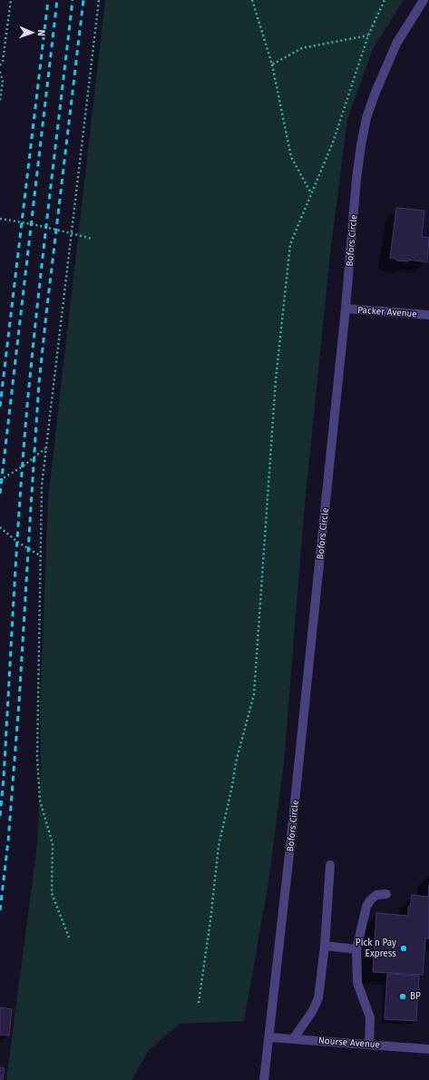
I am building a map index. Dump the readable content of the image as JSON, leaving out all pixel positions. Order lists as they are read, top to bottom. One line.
{"streets":{"street":["Bofors Circle","Packer Avenue","Nourse Avenue"]},"crossings":[["Bofors Circle","Packer Avenue"],["Bofors Circle","Nourse Avenue"]],"places":["Pick n Pay Express","BP"],"north":"right"}
